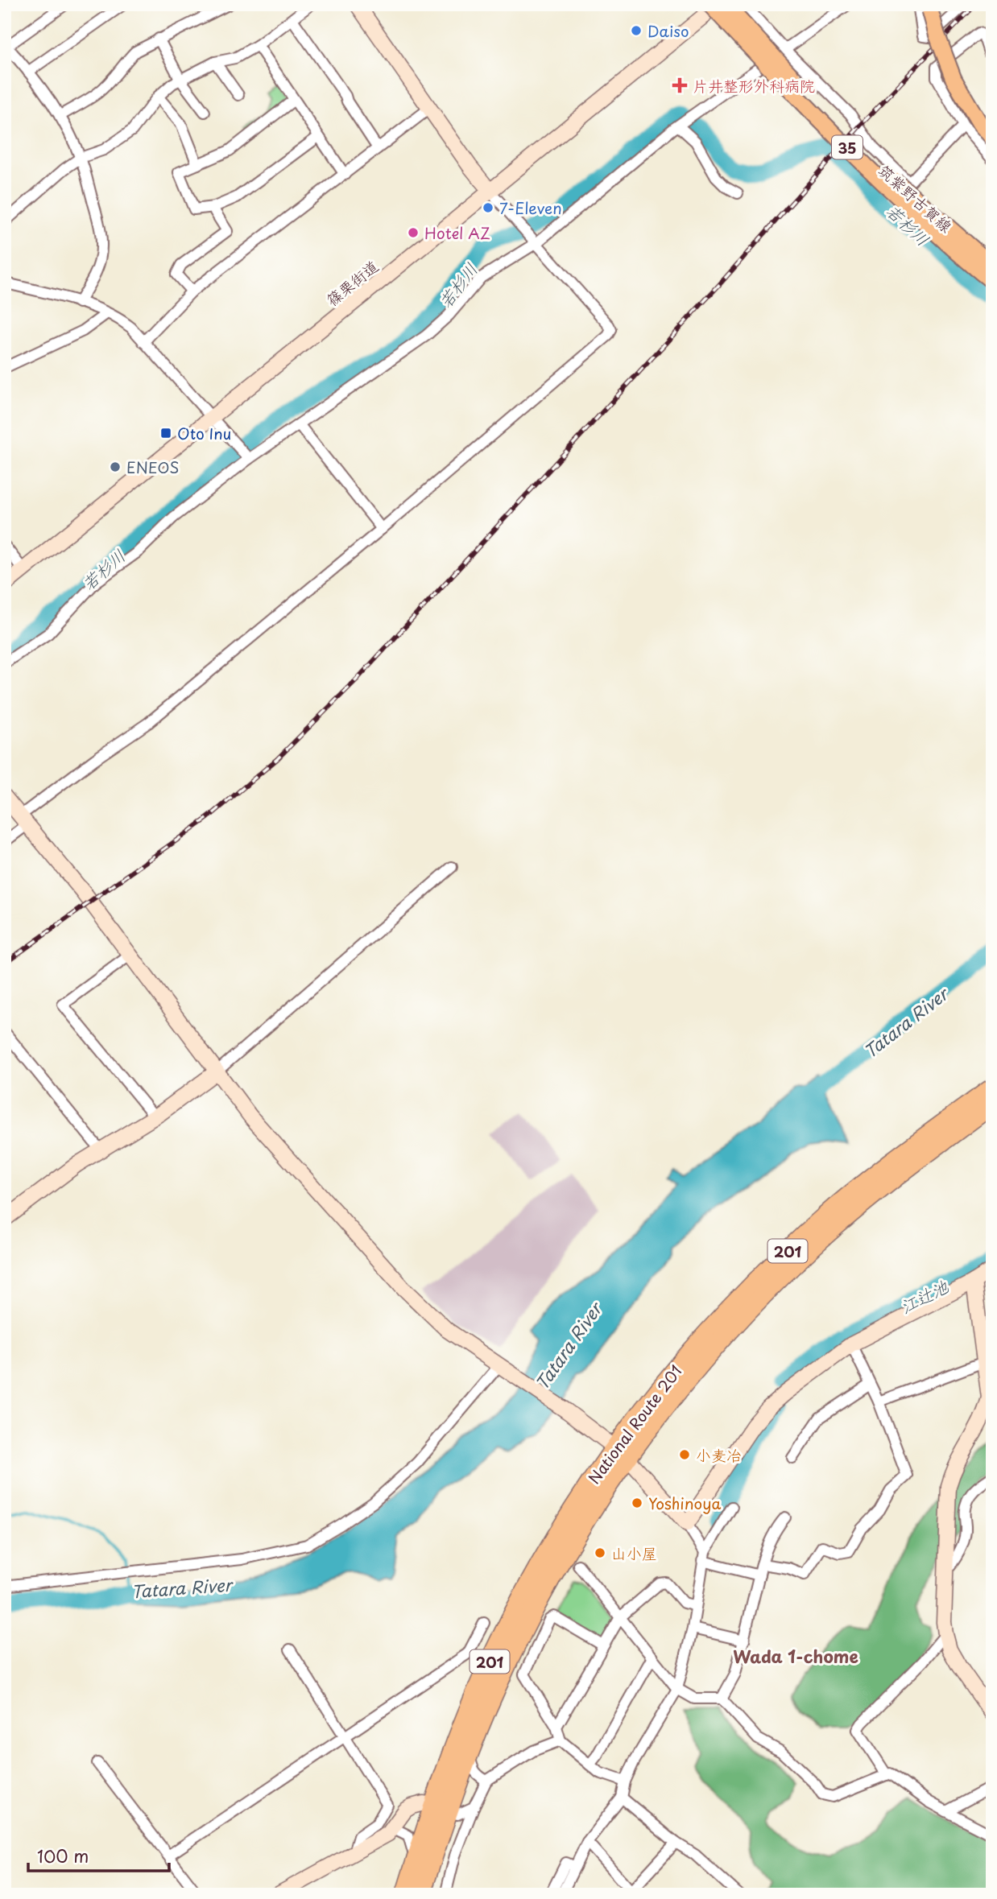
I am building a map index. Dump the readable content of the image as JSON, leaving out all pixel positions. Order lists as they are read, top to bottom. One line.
{"streets":{"highway":["201","National Route 201"],"main road":["35","筑紫野古賀線"],"street":["篠栗街道"]},"districts":["Wada 1-chome"],"water":["若杉川","Tatara River","江辻池"],"places":{"other":["Daiso","7-Eleven","Hotel AZ","ENEOS","小麦冶","Yoshinoya","山小屋"],"health":["片井整形外科病院"],"transit":["Oto Inu"]},"scale_bar":"100 m"}
